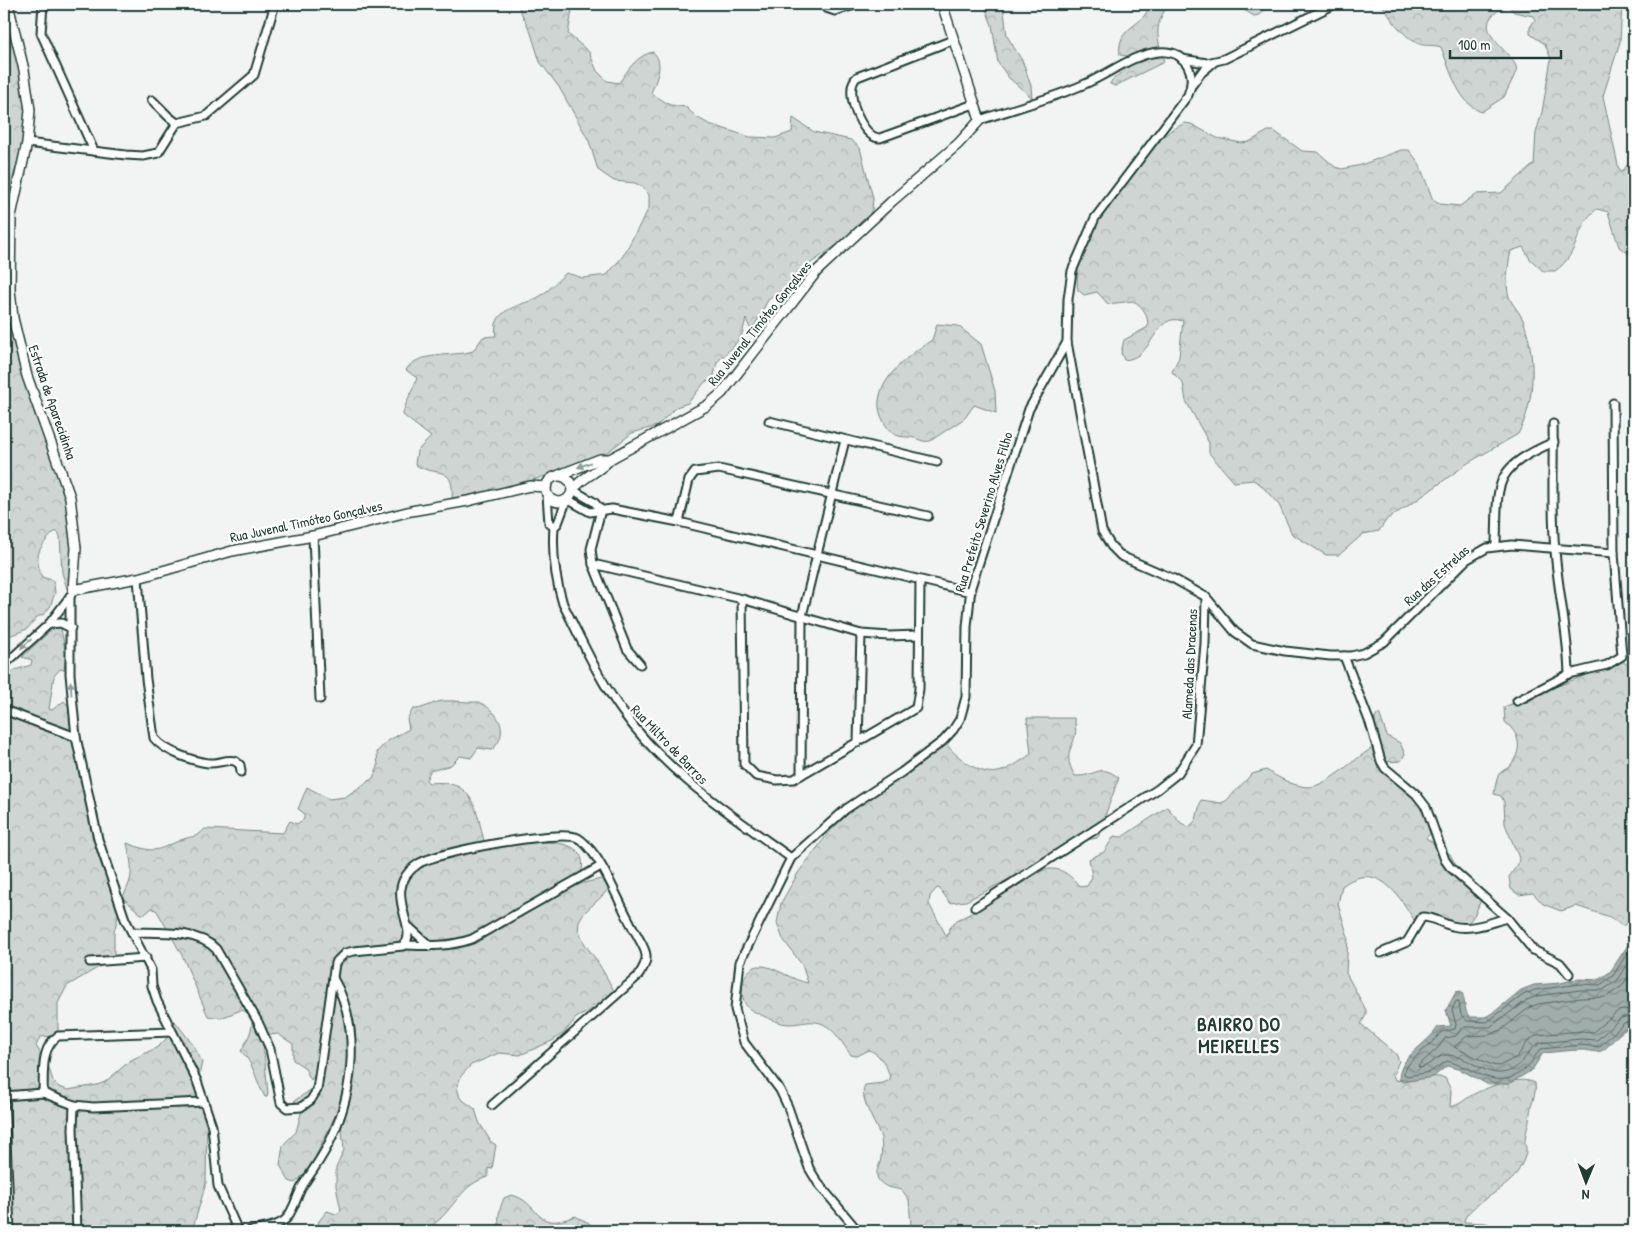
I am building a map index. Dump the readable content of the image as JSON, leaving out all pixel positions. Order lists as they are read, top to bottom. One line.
{"streets":{"street":["Rua Juvenal Timóteo Gonçalves","Estrada de Aparecidinha","Rua Prefeito Severino Alves Filho","Rua das Estrelas","Alameda das Dracenas","Rua Miltro de Barros"]},"crossings":[["Rua Juvenal Timóteo Gonçalves","Estrada de Aparecidinha"],["Rua Juvenal Timóteo Gonçalves","Rua Miltro de Barros"],["Rua Prefeito Severino Alves Filho","Alameda das Dracenas"],["Rua Prefeito Severino Alves Filho","Rua Miltro de Barros"]],"districts":["BAIRRO DO MEIRELLES"],"scale_bar":"100 m","north":"bottom"}
